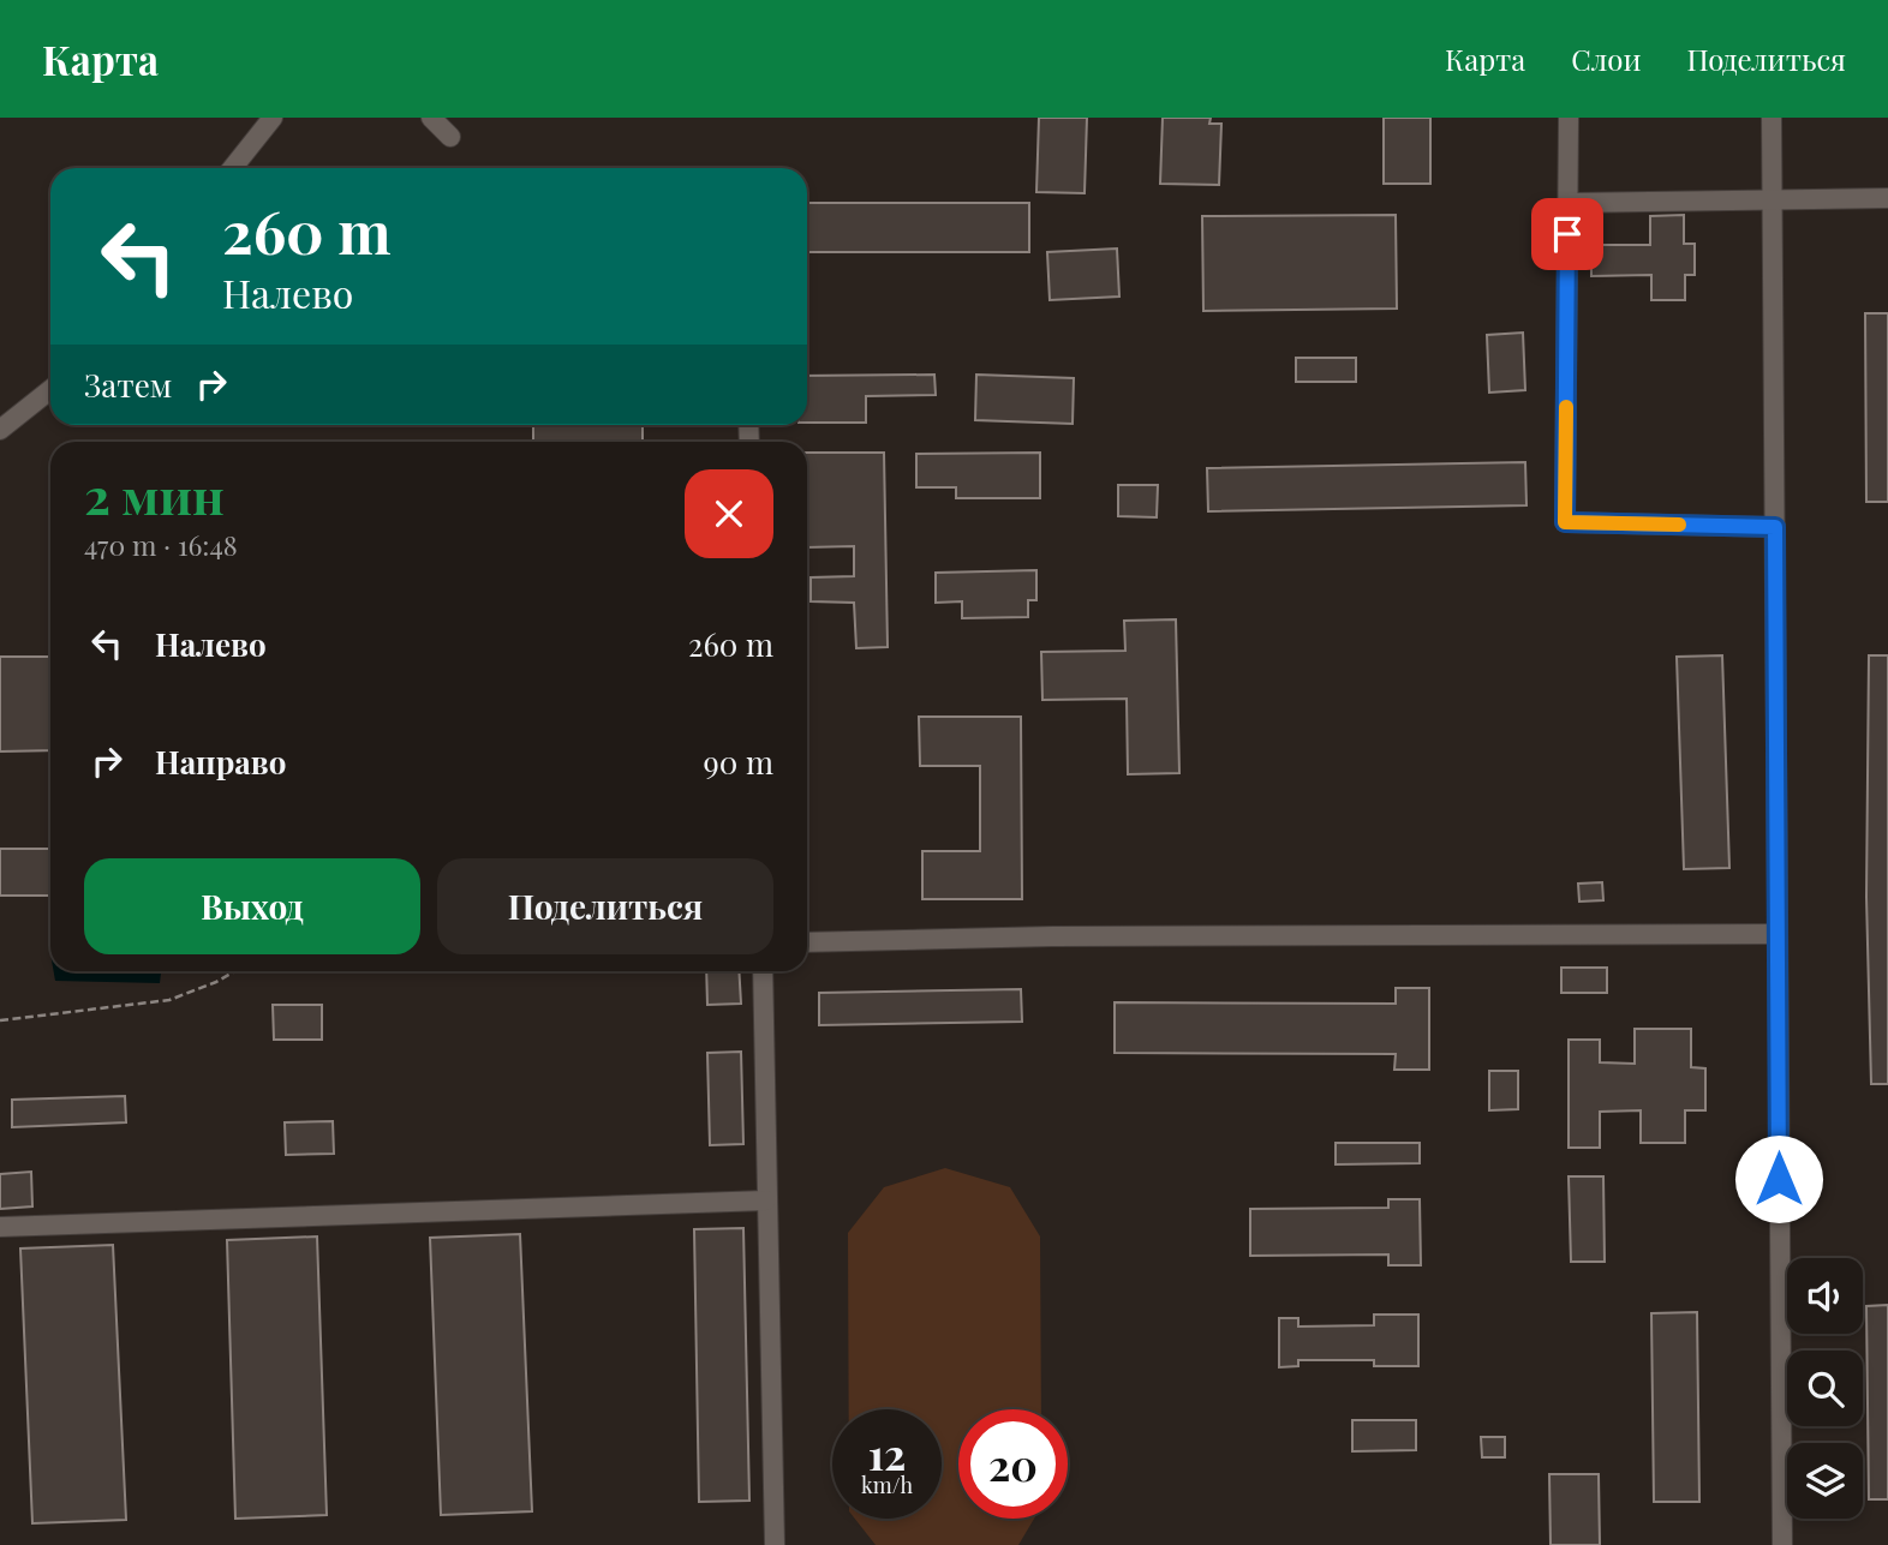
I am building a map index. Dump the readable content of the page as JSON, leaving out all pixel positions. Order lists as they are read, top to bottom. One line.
{"page":{"header":"Карта","nav":["Карта","Слои","Поделиться"],"turn":["260 m","Налево"],"then":"Затем","heading":["2 мин","470 m · 16:48"],"list":[{"name":"Налево","value":"260 m"},{"name":"Направо","value":"90 m"}],"buttons":["Выход","Поделиться"],"speed":"12 km/h","limit":"20"}}
